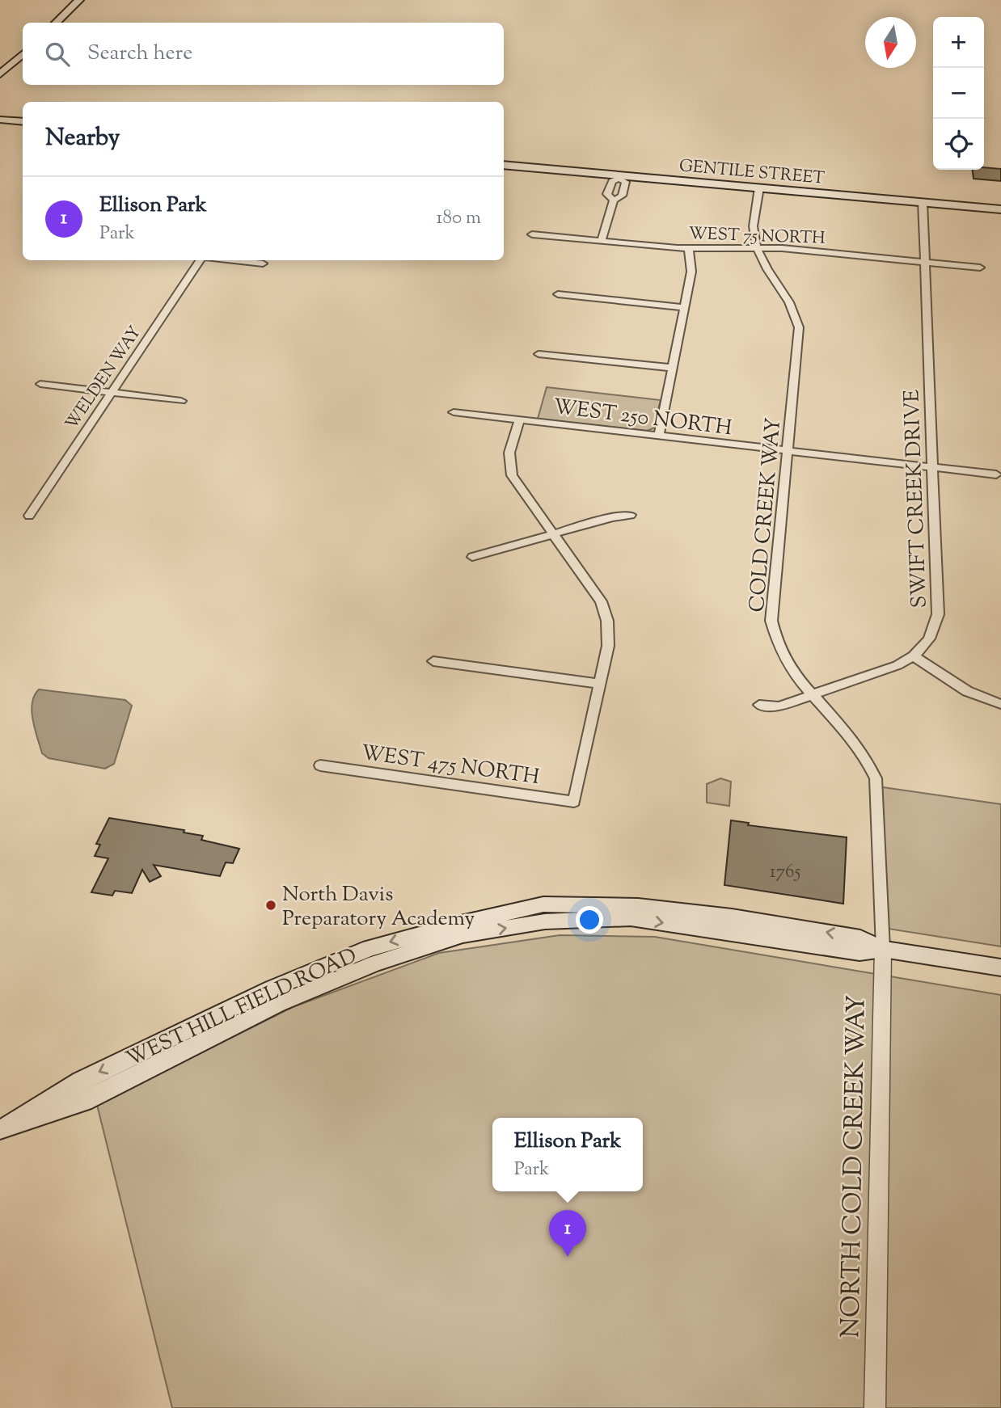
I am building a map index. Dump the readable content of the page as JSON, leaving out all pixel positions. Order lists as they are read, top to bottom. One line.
{"streets":{"main road":["GENTILE STREET","WEST HILL FIELD ROAD"],"street":["WEST 75 NORTH","WELDEN WAY","WEST 250 NORTH","SWIFT CREEK DRIVE","COLD CREEK WAY","WEST 475 NORTH","NORTH COLD CREEK WAY"]},"crossings":[["GENTILE STREET","SWIFT CREEK DRIVE"],["GENTILE STREET","COLD CREEK WAY"],["WEST 75 NORTH","SWIFT CREEK DRIVE"],["WEST 75 NORTH","COLD CREEK WAY"],["WEST 250 NORTH","SWIFT CREEK DRIVE"],["WEST 250 NORTH","COLD CREEK WAY"],["COLD CREEK WAY","NORTH COLD CREEK WAY"],["WEST HILL FIELD ROAD","NORTH COLD CREEK WAY"]],"places":["North Davis Preparatory Academy"],"house_numbers":["1765"],"north":"bottom","page":{"map_buttons":["+","−"],"search":"Search here","heading":"Nearby","list":[{"mark":"1","name":"Ellison Park","note":"Park","value":"180 m"}],"popup":["Ellison Park","Park"],"pins":"1"}}
